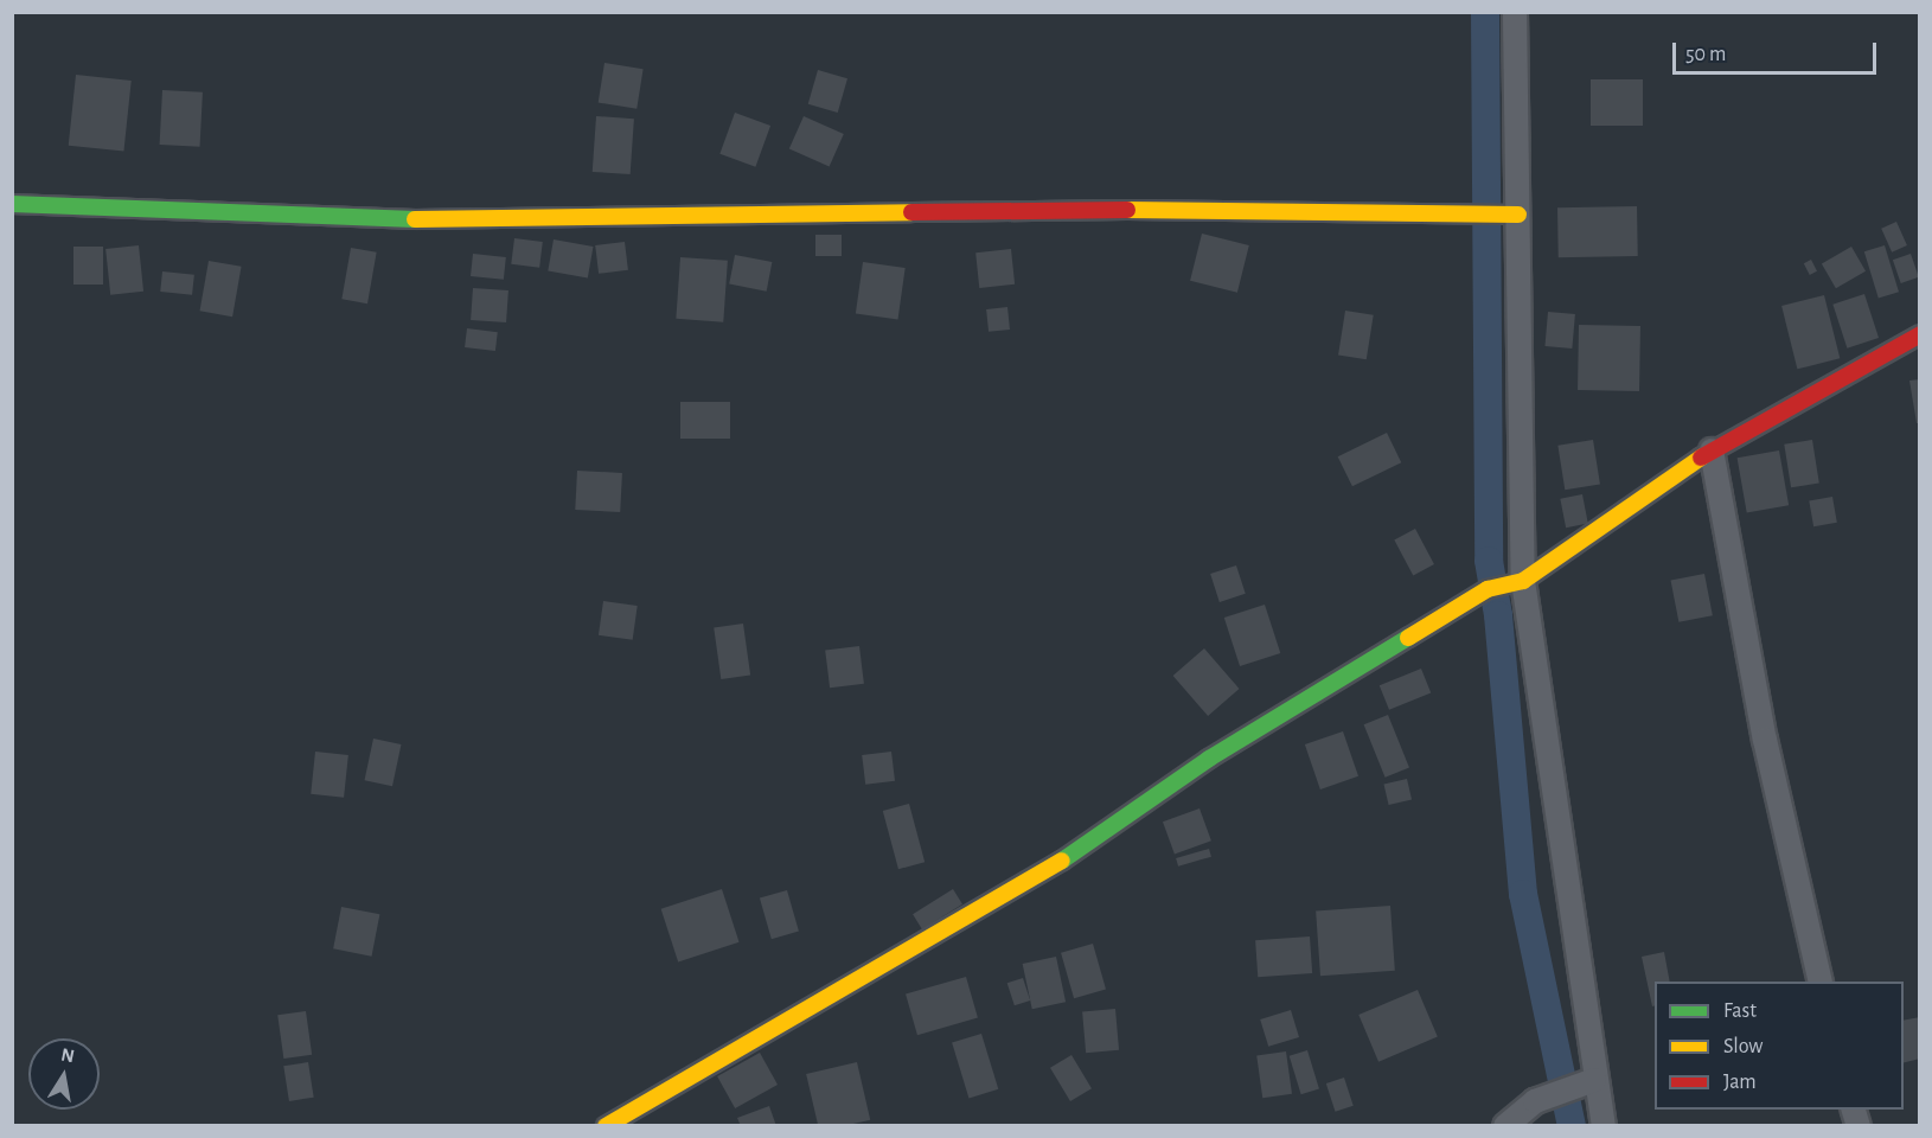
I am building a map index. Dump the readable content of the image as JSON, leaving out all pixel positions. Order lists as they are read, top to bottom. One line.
{"legend":["Fast","Slow","Jam"],"scale_bar":"50 m","north":"top"}
